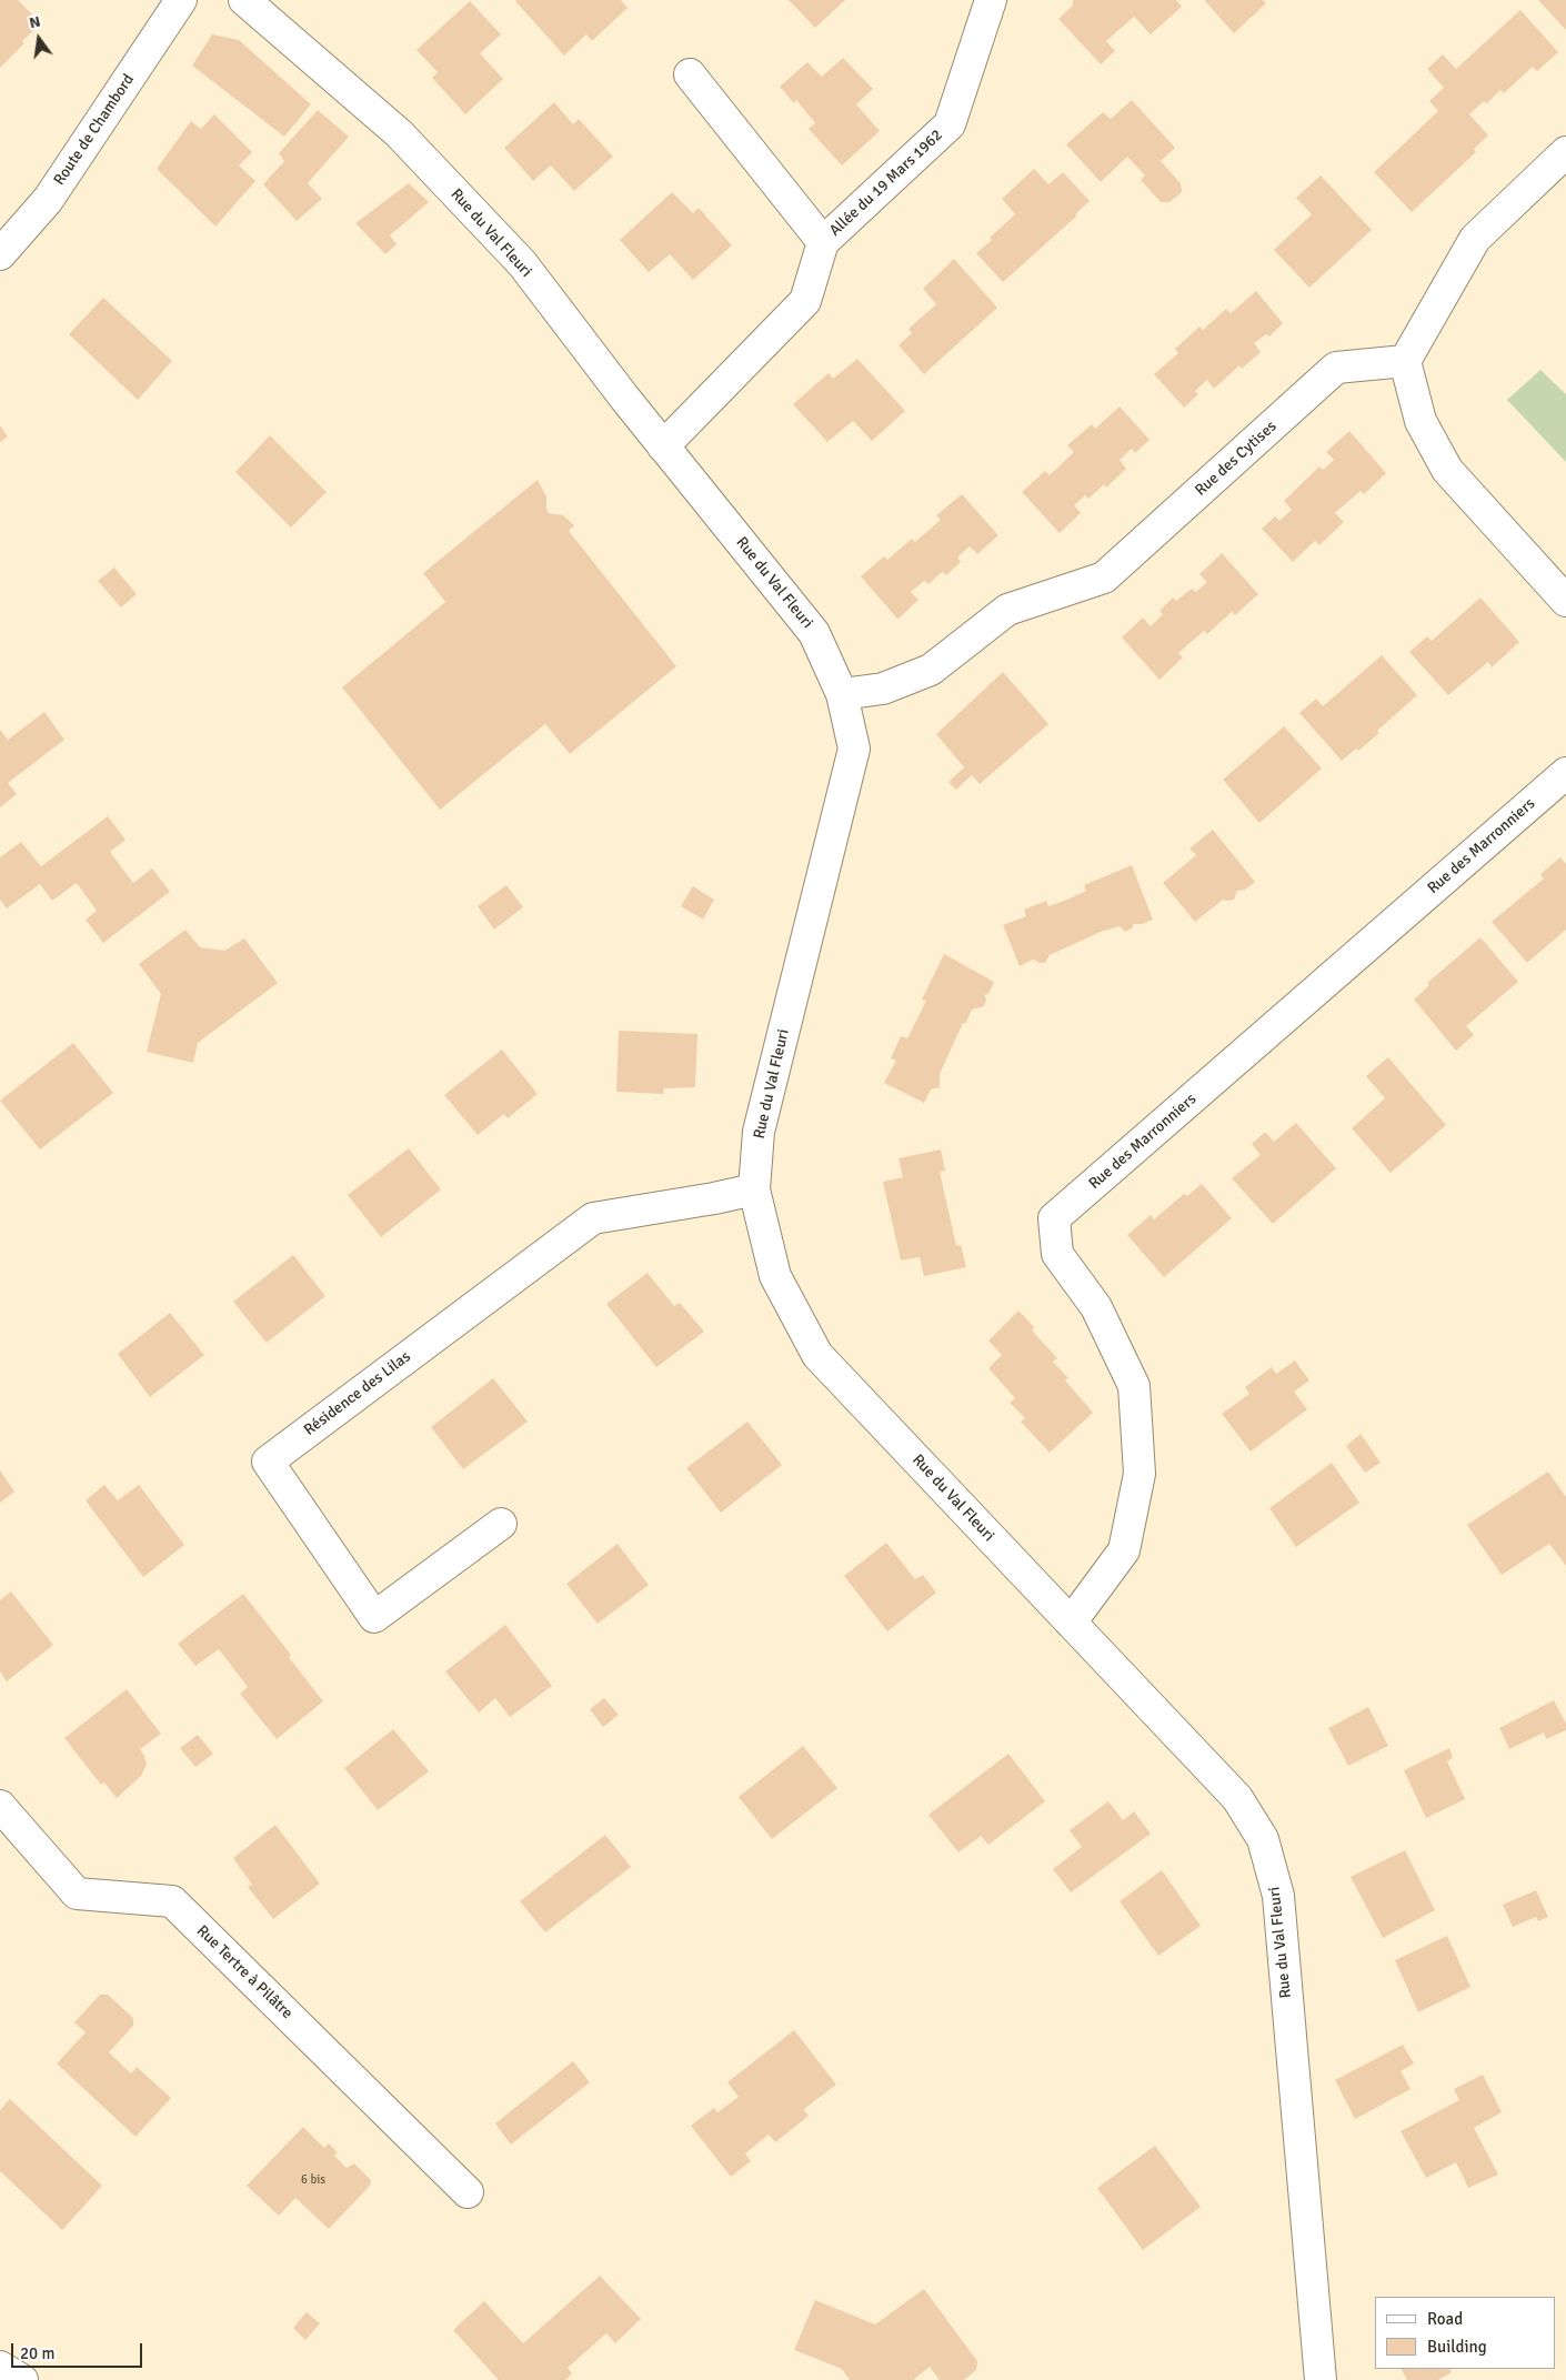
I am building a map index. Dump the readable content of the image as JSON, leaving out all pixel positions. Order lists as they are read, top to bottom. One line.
{"streets":{"street":["Route de Chambord","Allée du 19 Mars 1962","Rue du Val Fleuri","Rue des Cytises","Rue des Marronniers","Résidence des Lilas","Rue Tertre à Pilâtre"]},"crossings":[["Allée du 19 Mars 1962","Rue du Val Fleuri"],["Rue du Val Fleuri","Rue des Cytises"],["Rue du Val Fleuri","Rue des Marronniers"],["Rue du Val Fleuri","Résidence des Lilas"]],"house_numbers":["6 bis"],"legend":["Road","Building"],"scale_bar":"20 m","north":"top"}
